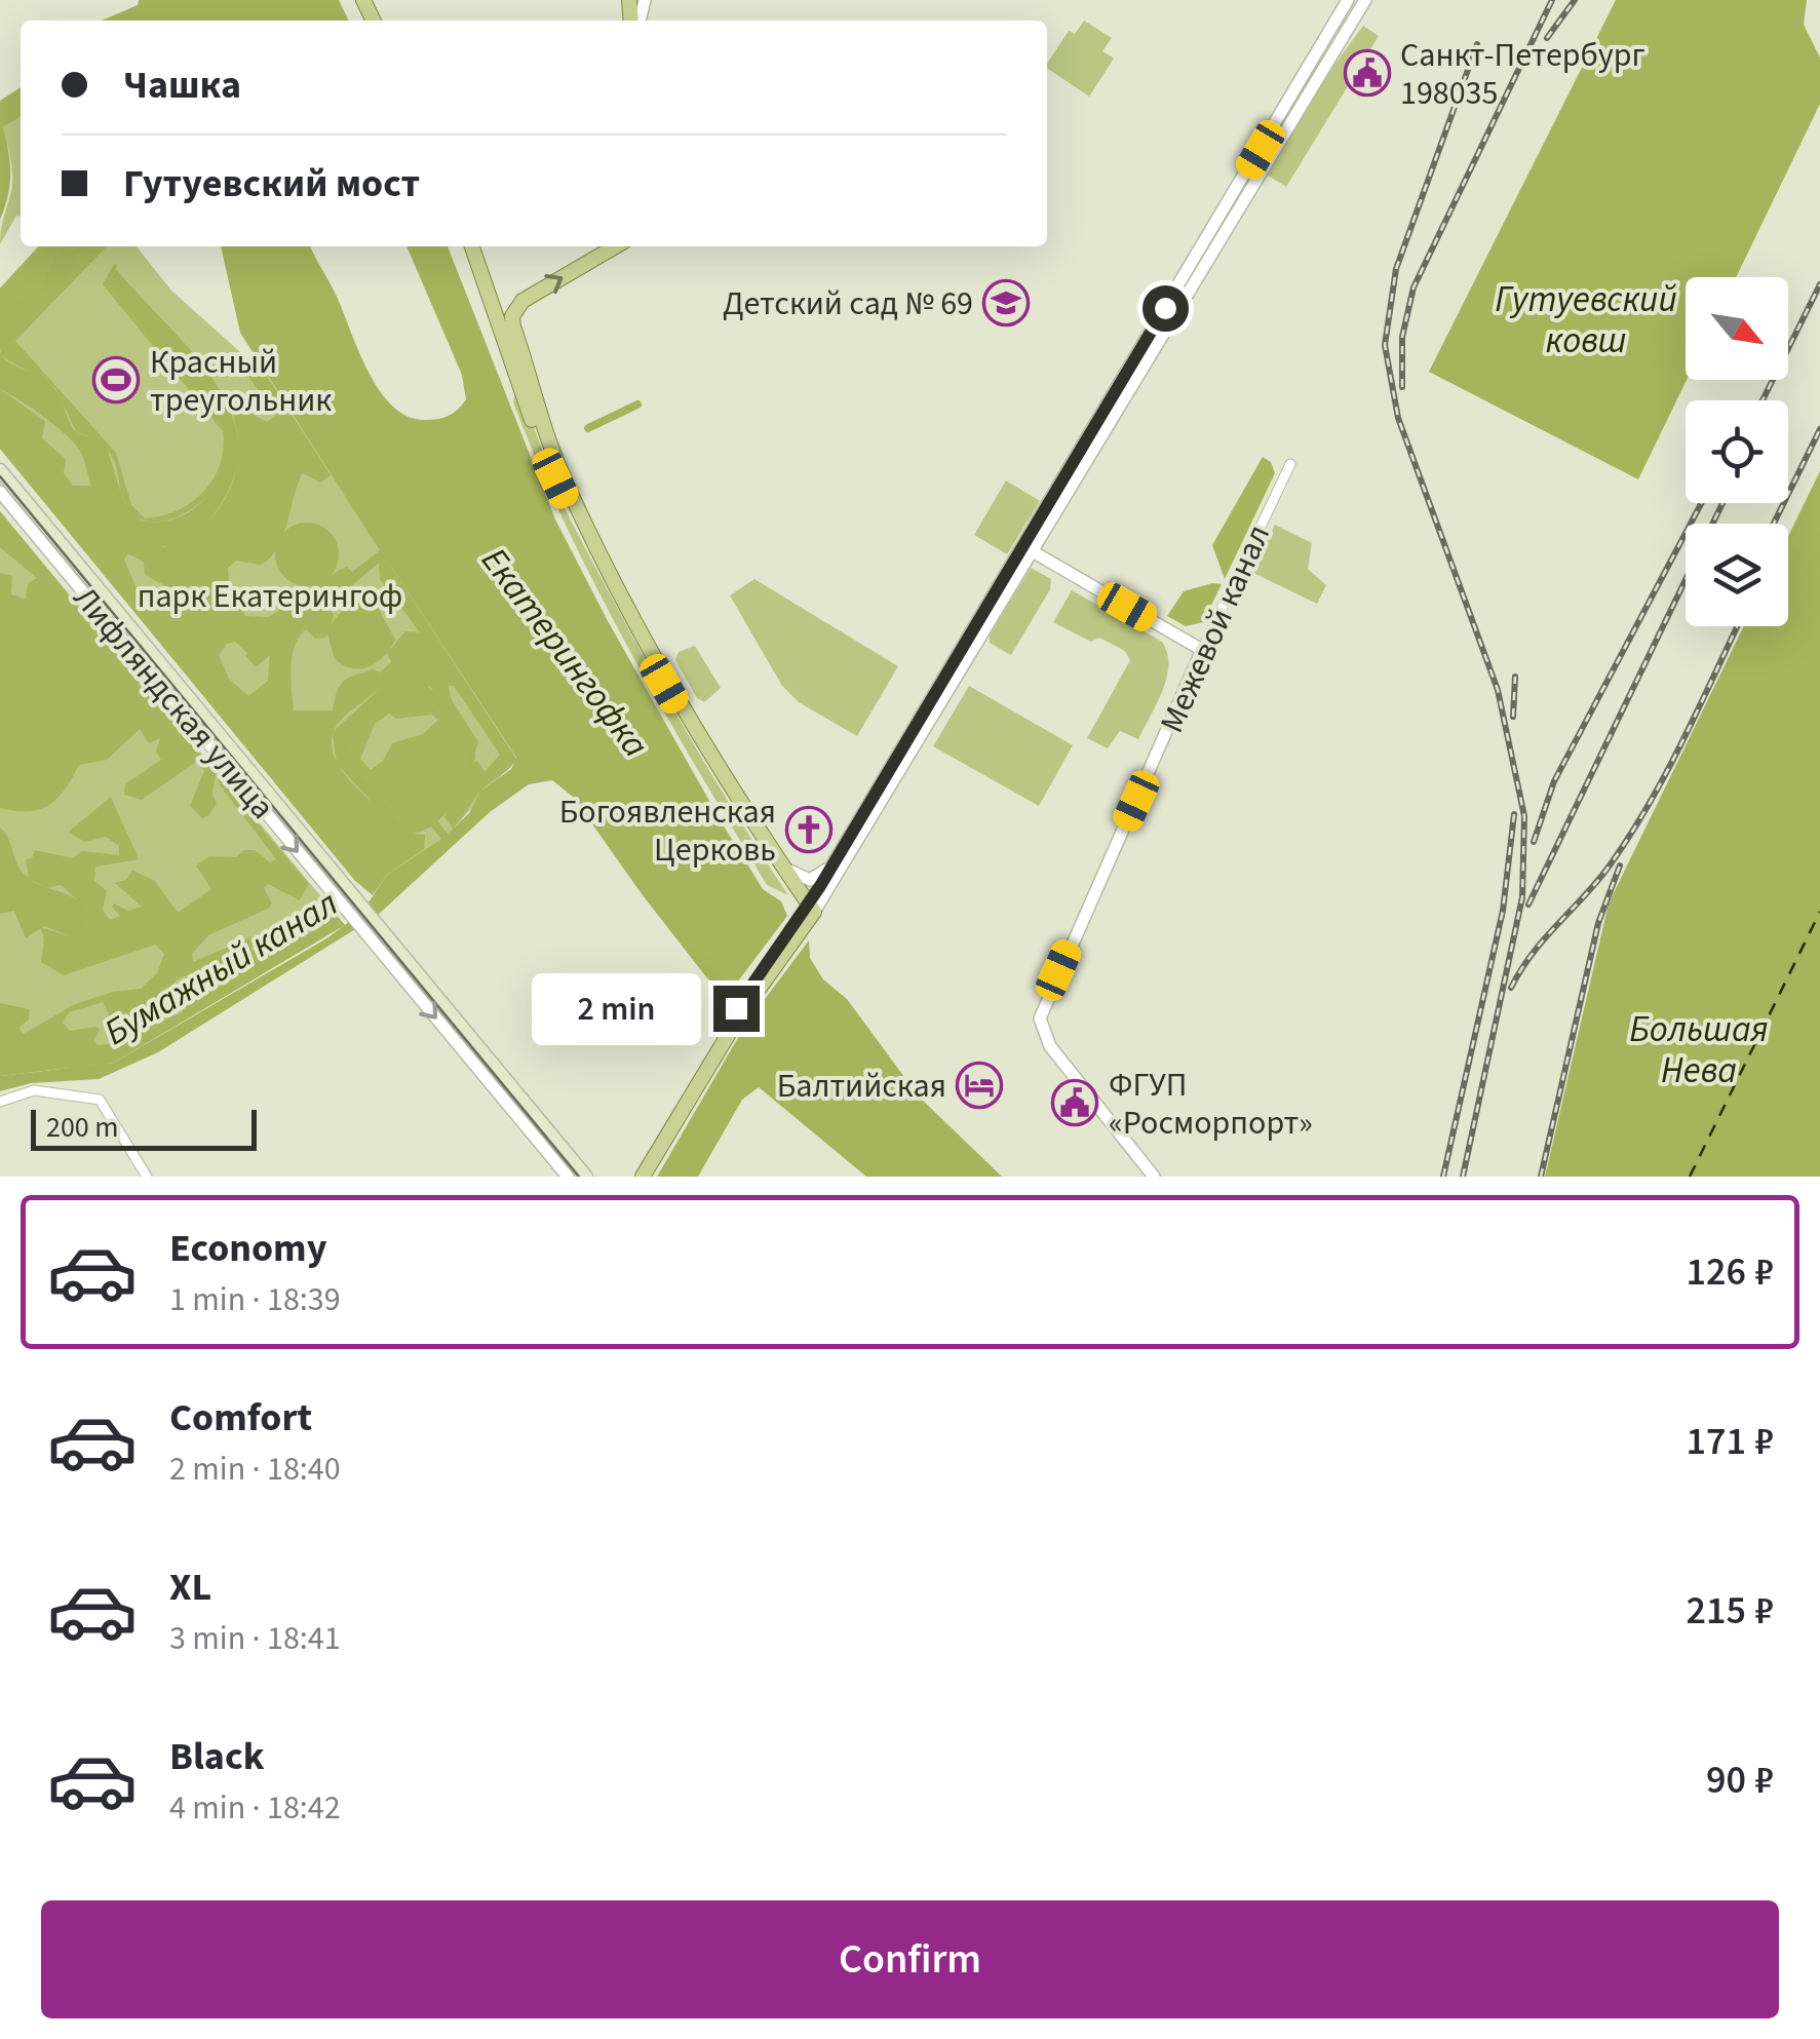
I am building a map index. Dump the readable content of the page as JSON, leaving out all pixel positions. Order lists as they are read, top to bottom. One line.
{"streets":{"main road":["Лифляндская улица"],"street":["Межевой канал"]},"water":["Гутуевский ковш","Екатерингофка","Бумажный канал","Большая Нева"],"parks":["парк Екатерингоф"],"places":{"public building":["Санкт-Петербург 198035","ФГУП «Росморпорт»"],"school or university":["Детский сад № 69"],"sports":["Красный треугольник"],"church":["Богоявленская Церковь"],"hotel":["Балтийская"]},"scale_bar":"200 m","north":"bottom right","page":{"banner":["Чашка","Гутуевский мост"],"bubble":"2 min","scale":"200 m","list":[{"name":"Economy","note":"1 min · 18:39","value":"126 ₽"},{"name":"Comfort","note":"2 min · 18:40","value":"171 ₽"},{"name":"XL","note":"3 min · 18:41","value":"215 ₽"},{"name":"Black","note":"4 min · 18:42","value":"90 ₽"}],"buttons":"Confirm"}}
